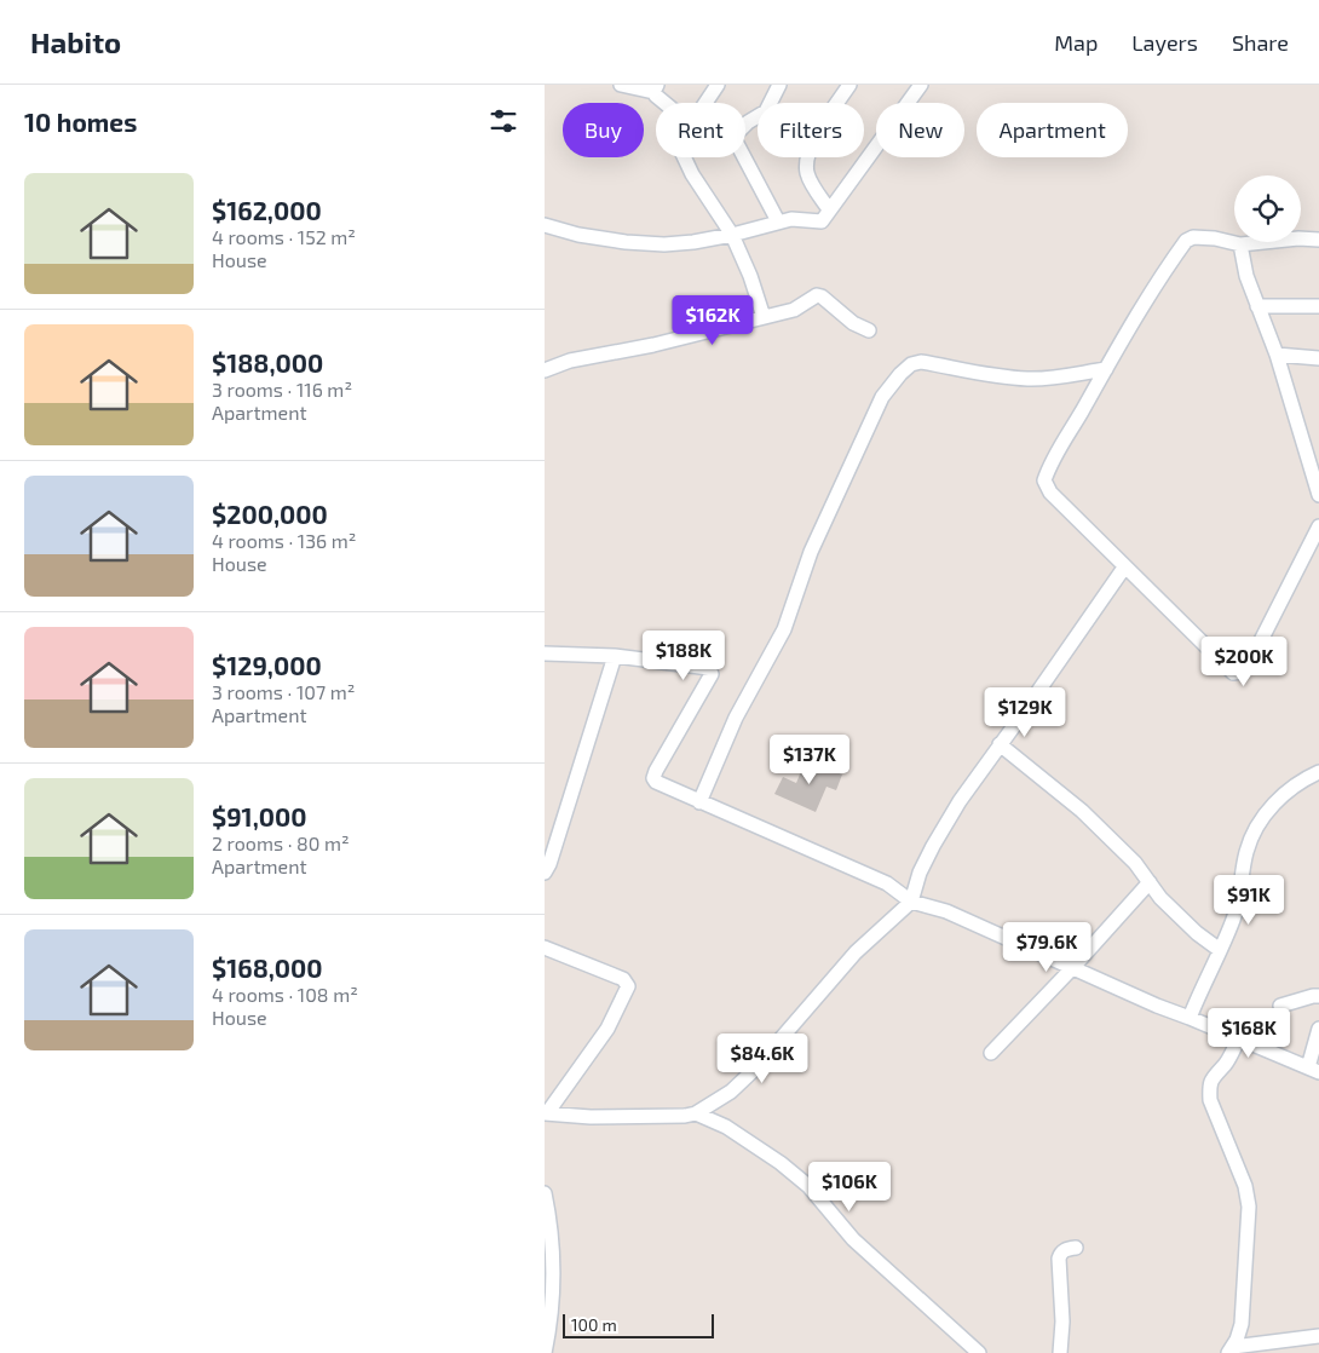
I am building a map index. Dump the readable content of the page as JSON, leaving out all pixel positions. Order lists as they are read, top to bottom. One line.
{"scale_bar":"100 m","page":{"header":"Habito","nav":["Map","Layers","Share"],"heading":"10 homes","chip":["Buy","Rent","Filters","New","Apartment"],"list":[{"name":"$162,000","note":"4 rooms · 152 m² · House"},{"name":"$188,000","note":"3 rooms · 116 m² · Apartment"},{"name":"$200,000","note":"4 rooms · 136 m² · House"},{"name":"$129,000","note":"3 rooms · 107 m² · Apartment"},{"name":"$91,000","note":"2 rooms · 80 m² · Apartment"},{"name":"$168,000","note":"4 rooms · 108 m² · House"}],"price":["$162K","$188K","$200K","$129K","$137K","$91K","$79.6K","$168K","$84.6K","$106K"],"scale":"100 m"}}
